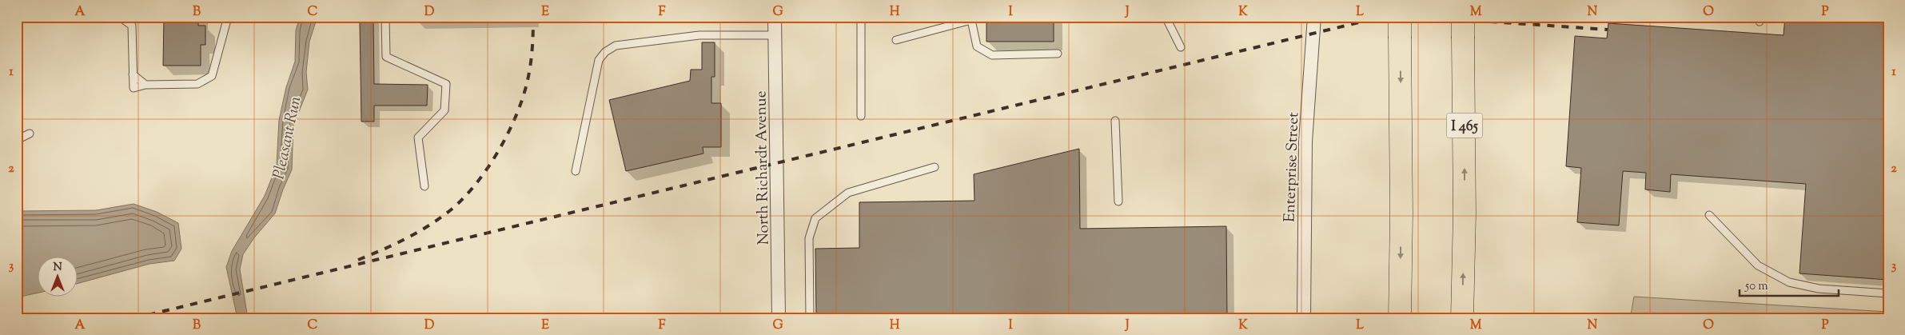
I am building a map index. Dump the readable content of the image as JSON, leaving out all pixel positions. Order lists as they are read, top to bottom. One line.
{"streets":{"highway":["I 465"],"street":["Enterprise Street","North Richardt Avenue"]},"water":["Pleasant Run"],"scale_bar":"50 m","north":"top","grid":{"columns":["A","B","C","D","E","F","G","H","I","J","K","L","M","N","O","P"],"rows":["1","2","3"]}}
